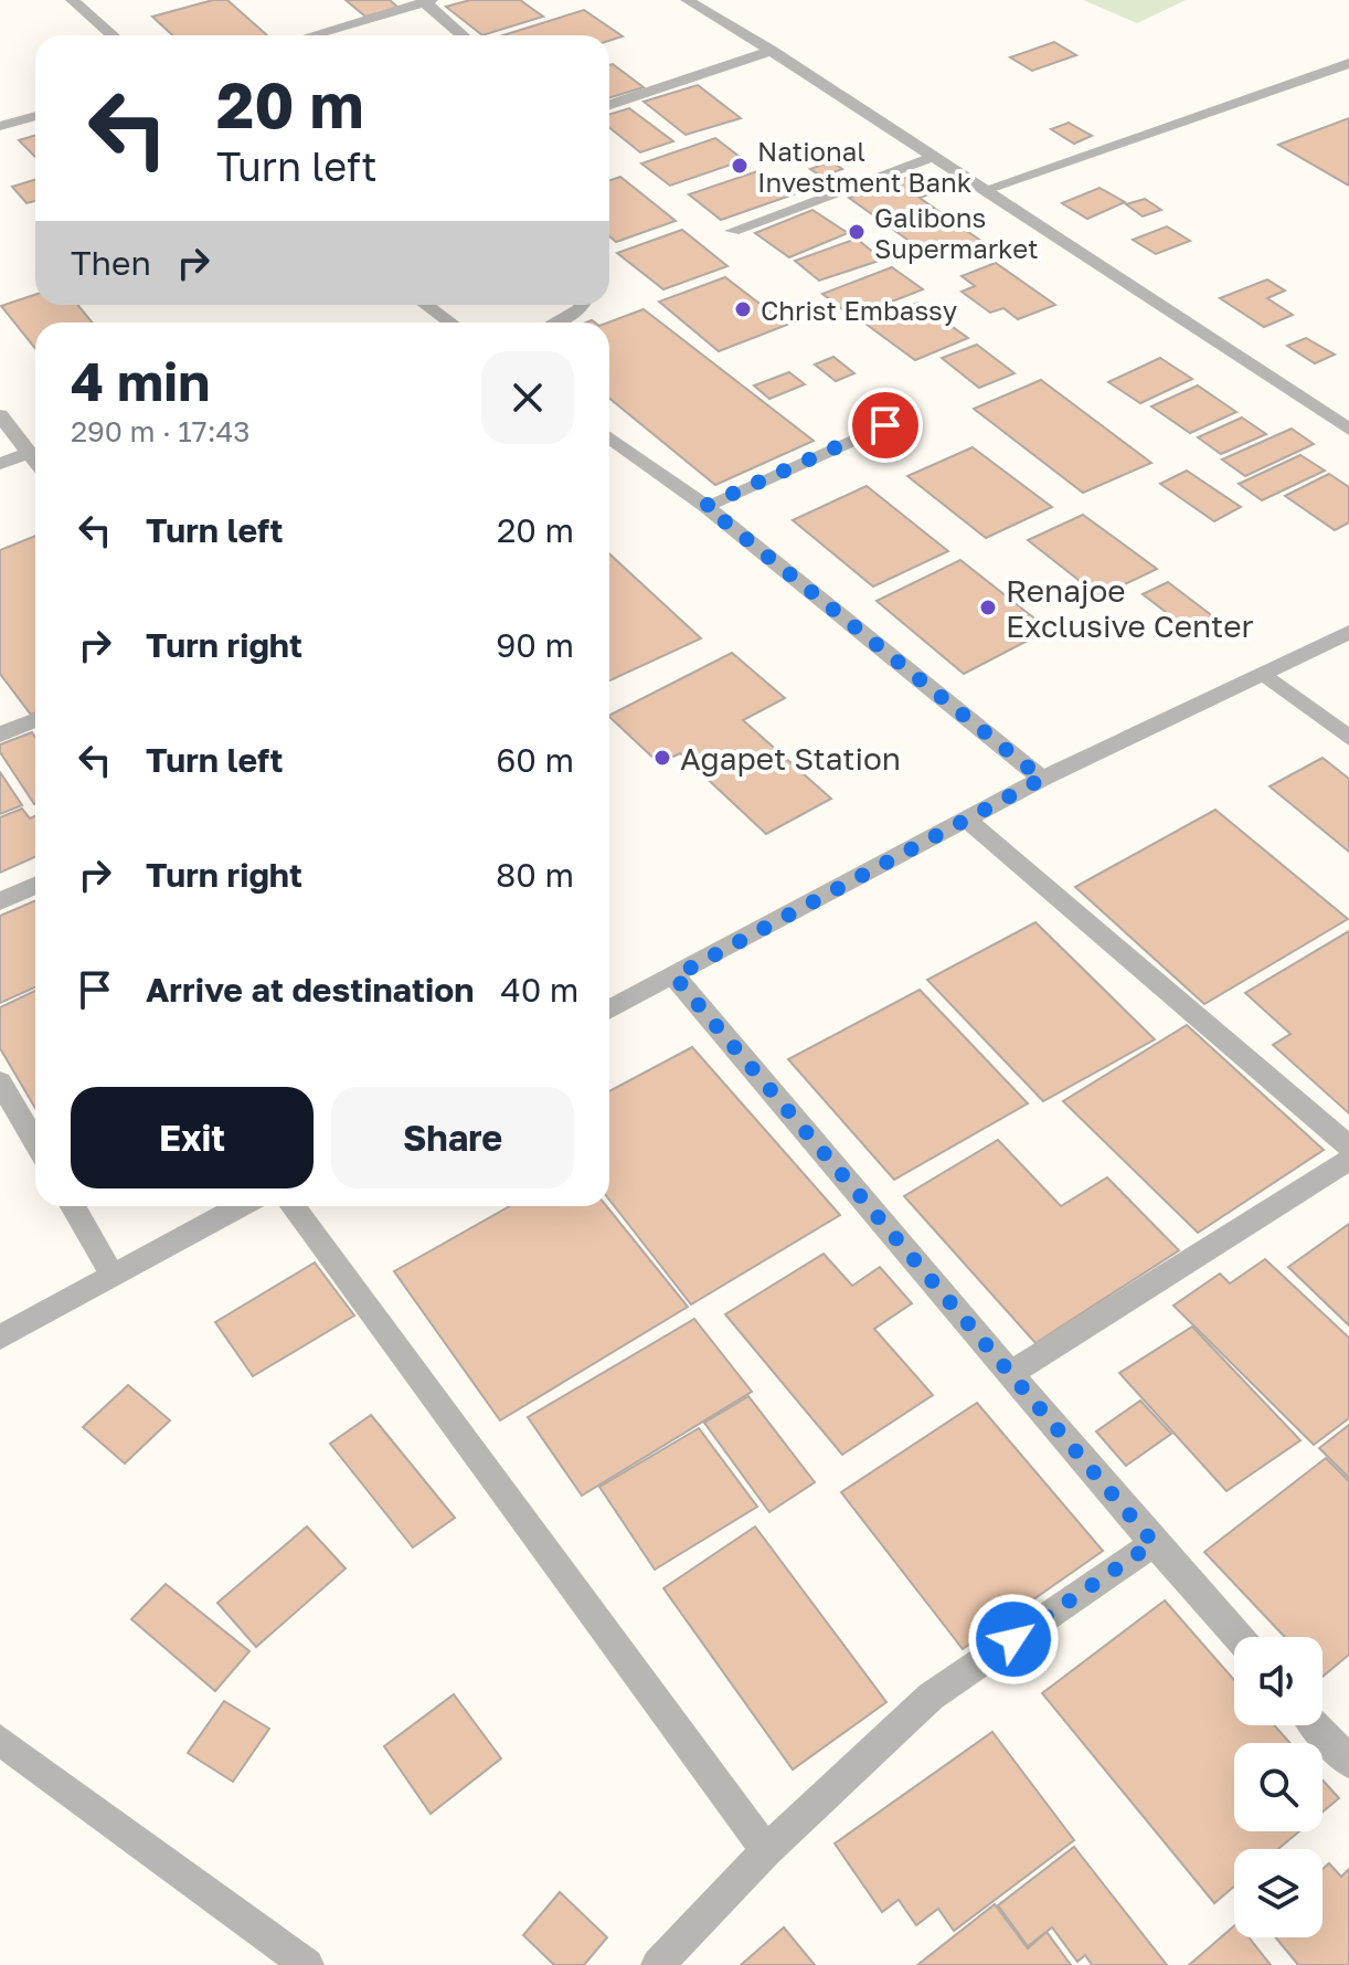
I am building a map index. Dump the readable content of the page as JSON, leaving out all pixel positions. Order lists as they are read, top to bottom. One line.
{"places":["National Investment Bank","Galibons Supermarket","Christ Embassy","Renajoe Exclusive Center","Agapet Station"],"page":{"turn":["20 m","Turn left"],"then":"Then","heading":["4 min","290 m · 17:43"],"list":[{"name":"Turn left","value":"20 m"},{"name":"Turn right","value":"90 m"},{"name":"Turn left","value":"60 m"},{"name":"Turn right","value":"80 m"},{"name":"Arrive at destination","value":"40 m"}],"buttons":["Exit","Share"]}}
